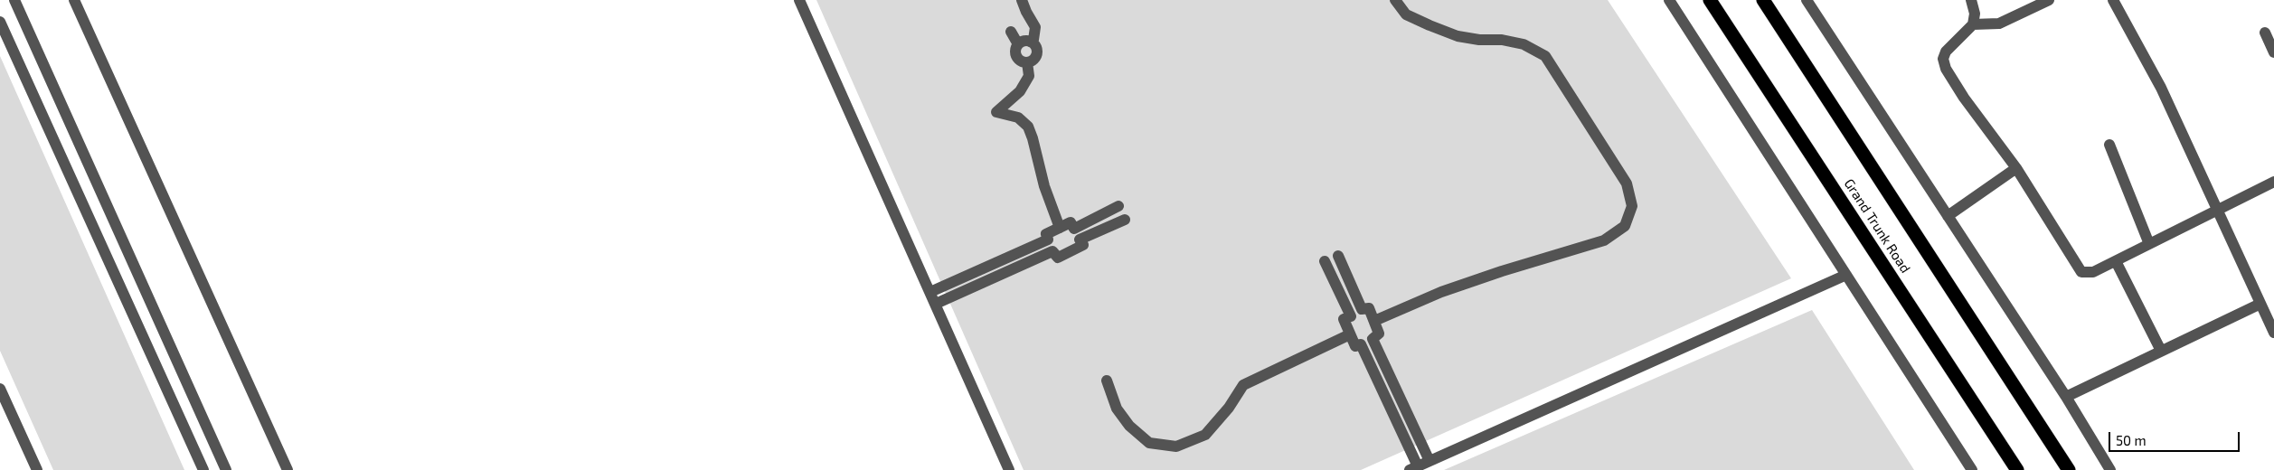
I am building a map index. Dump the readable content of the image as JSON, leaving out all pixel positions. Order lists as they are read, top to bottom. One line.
{"streets":{"highway":["Grand Trunk Road"]},"scale_bar":"50 m"}
